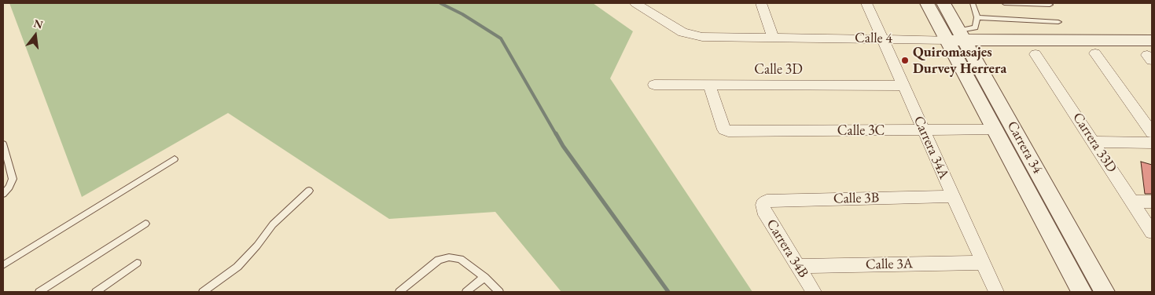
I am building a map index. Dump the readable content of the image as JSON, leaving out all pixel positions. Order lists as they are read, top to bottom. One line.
{"streets":{"street":["Calle 4","Calle 3D","Calle 3C","Carrera 33D","Carrera 34A","Carrera 34","Calle 3B","Carrera 34B","Calle 3A"]},"crossings":[["Calle 4","Carrera 34A"],["Calle 4","Carrera 34"],["Calle 3D","Calle 3C"],["Calle 3D","Carrera 34A"],["Calle 3C","Carrera 34A"],["Calle 3C","Carrera 34"],["Carrera 34A","Calle 3B"],["Carrera 34A","Calle 3A"],["Calle 3B","Carrera 34B"],["Carrera 34B","Calle 3A"]],"places":["Quiromasajes Durvey Herrera"],"north":"top"}
